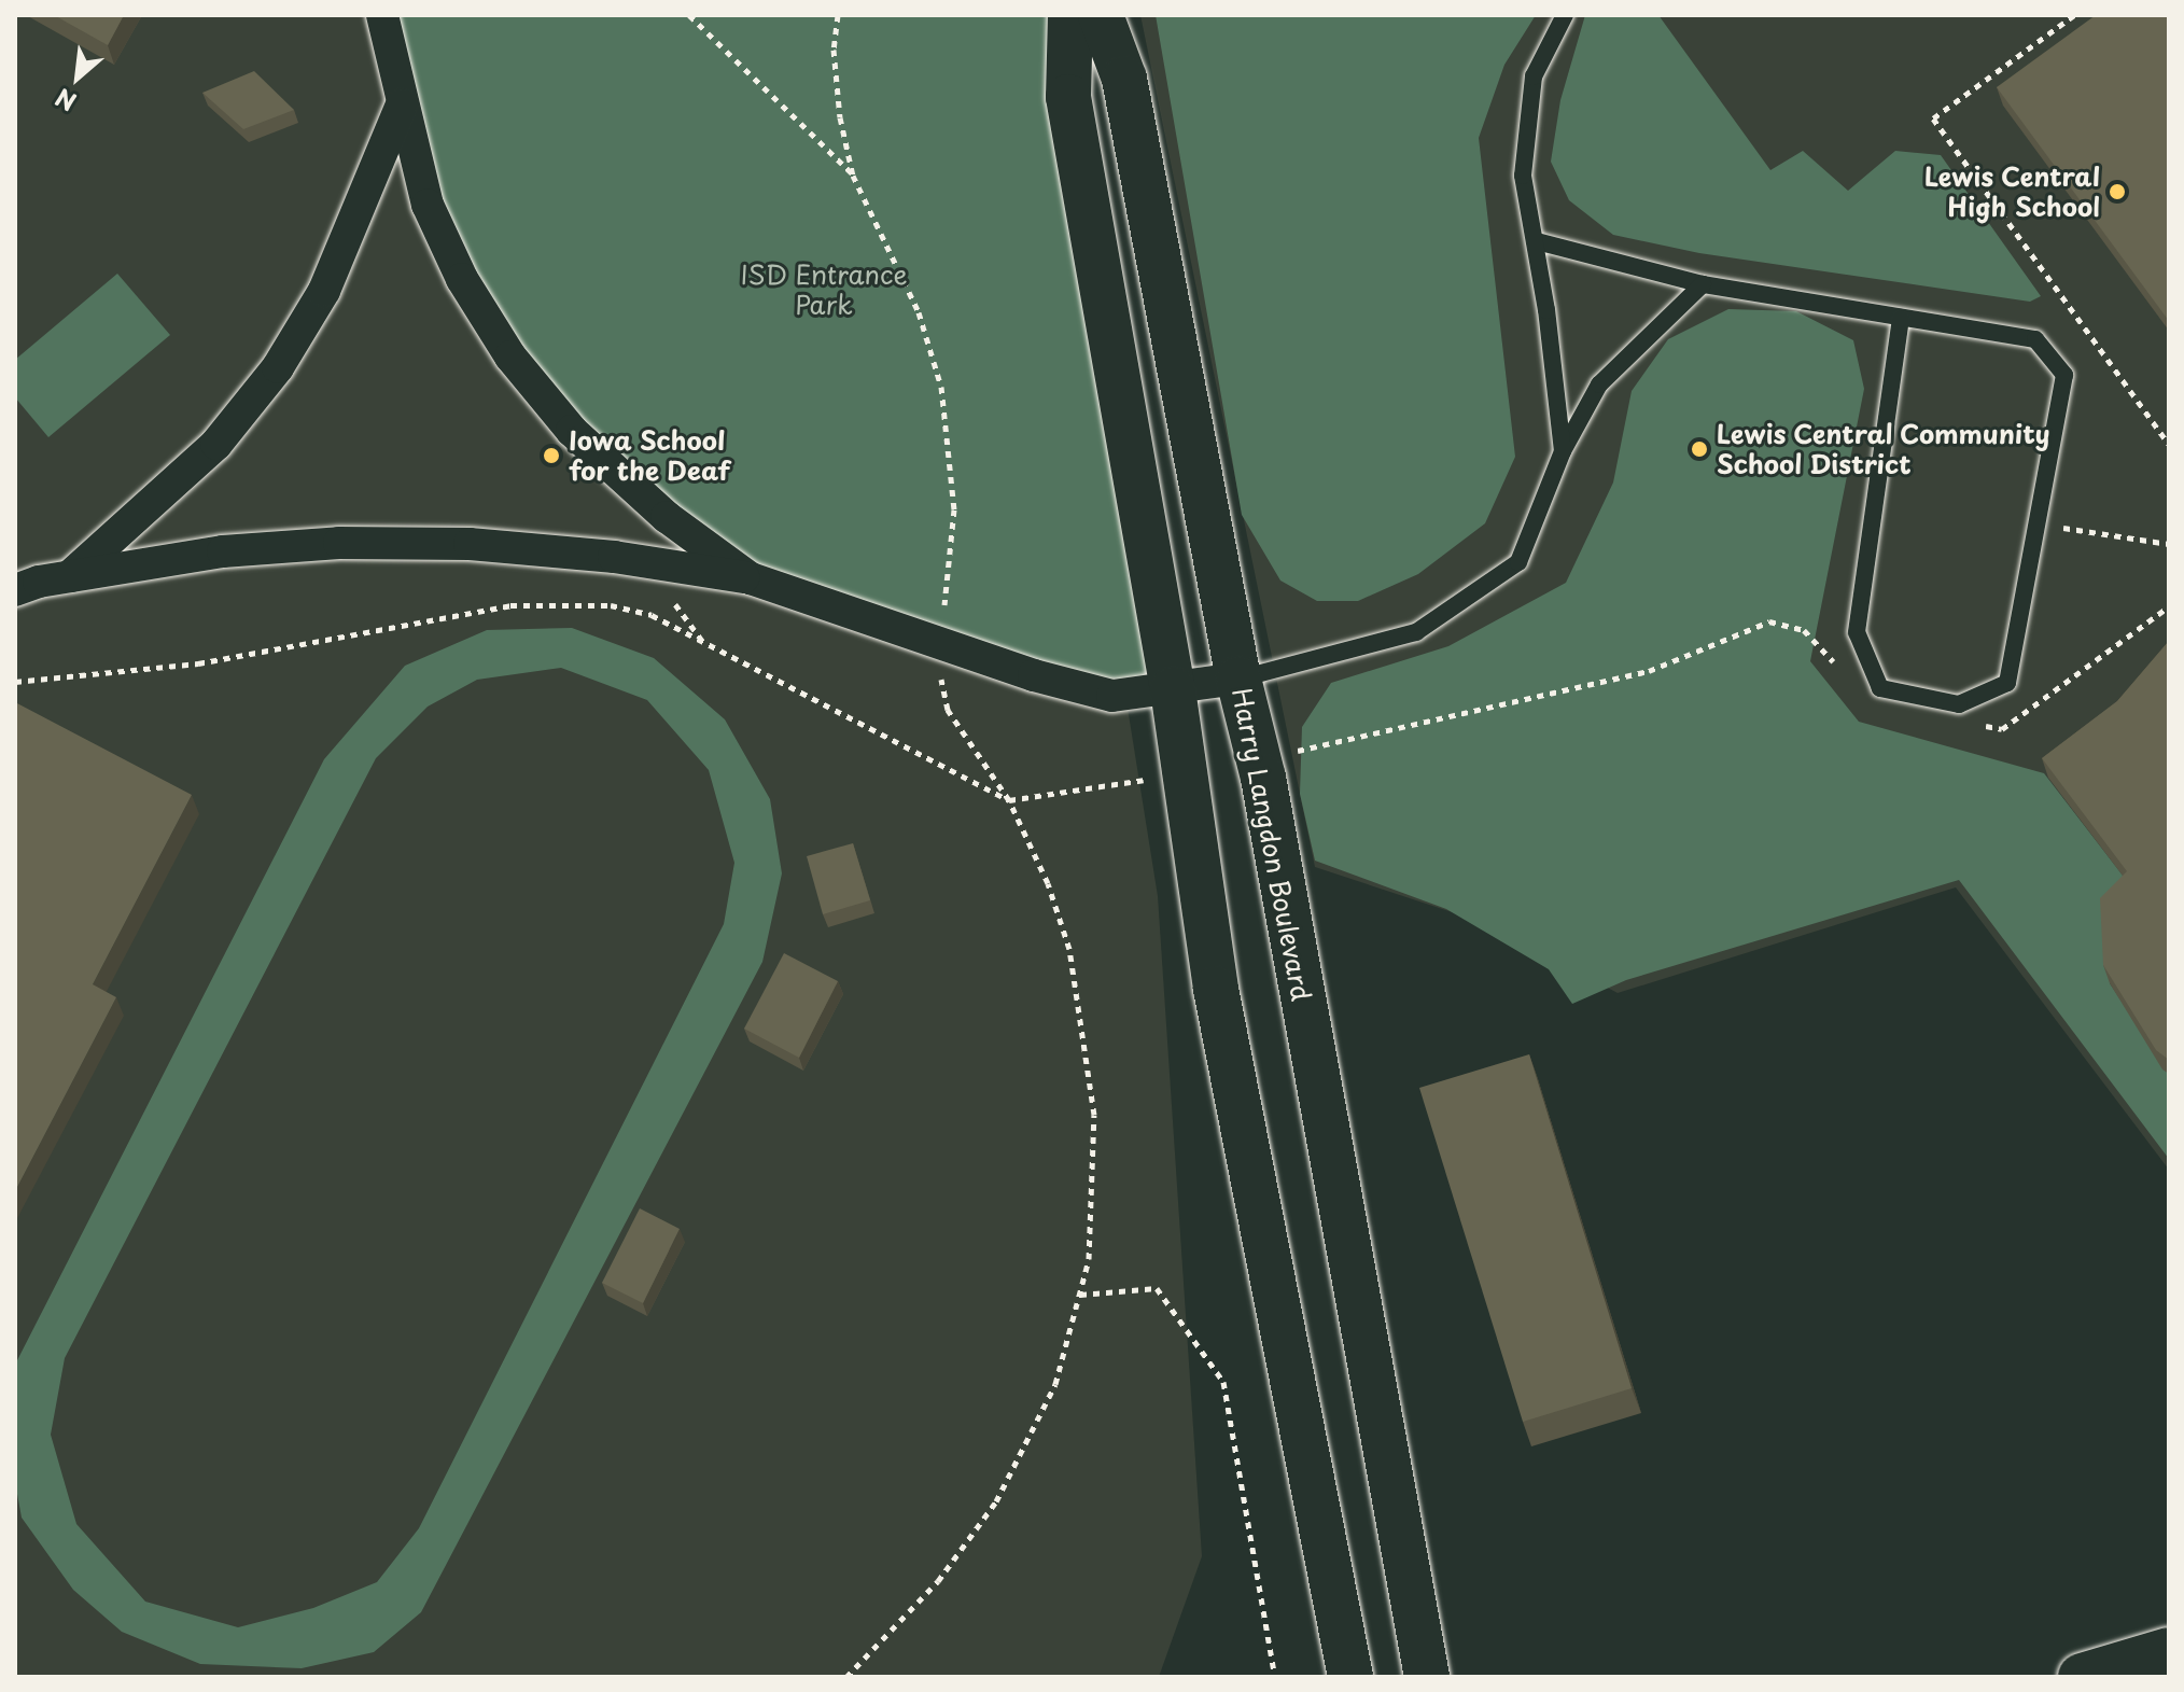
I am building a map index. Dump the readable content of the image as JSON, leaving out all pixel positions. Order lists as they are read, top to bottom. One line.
{"streets":{"main road":["Harry Langdon Boulevard"]},"parks":["ISD Entrance Park"],"places":["Lewis Central High School","Lewis Central Community School District","Iowa School for the Deaf"],"north":"bottom left"}
